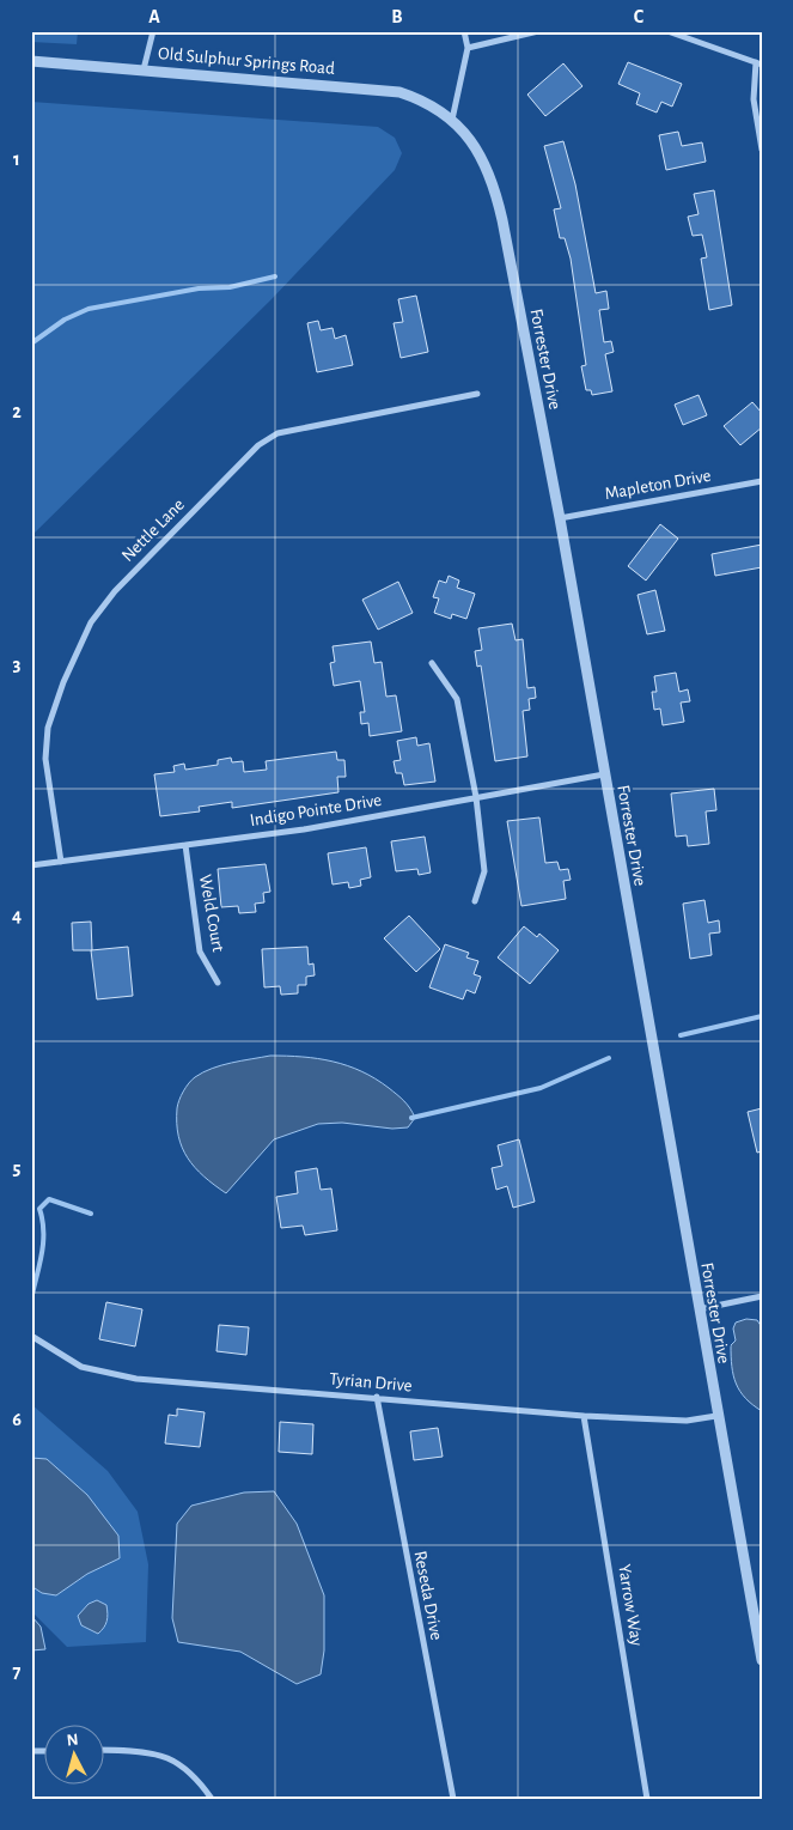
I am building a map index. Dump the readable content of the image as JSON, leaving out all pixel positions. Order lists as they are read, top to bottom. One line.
{"streets":{"street":["Old Sulphur Springs Road","Forrester Drive","Mapleton Drive","Nettle Lane","Indigo Pointe Drive","Weld Court","Tyrian Drive","Reseda Drive","Yarrow Way"]},"crossings":[["Old Sulphur Springs Road","Forrester Drive"],["Forrester Drive","Mapleton Drive"],["Forrester Drive","Indigo Pointe Drive"],["Forrester Drive","Tyrian Drive"],["Nettle Lane","Indigo Pointe Drive"],["Indigo Pointe Drive","Weld Court"],["Tyrian Drive","Reseda Drive"],["Tyrian Drive","Yarrow Way"]],"north":"top","grid":{"columns":["A","B","C"],"rows":["1","2","3","4","5","6","7"]}}
